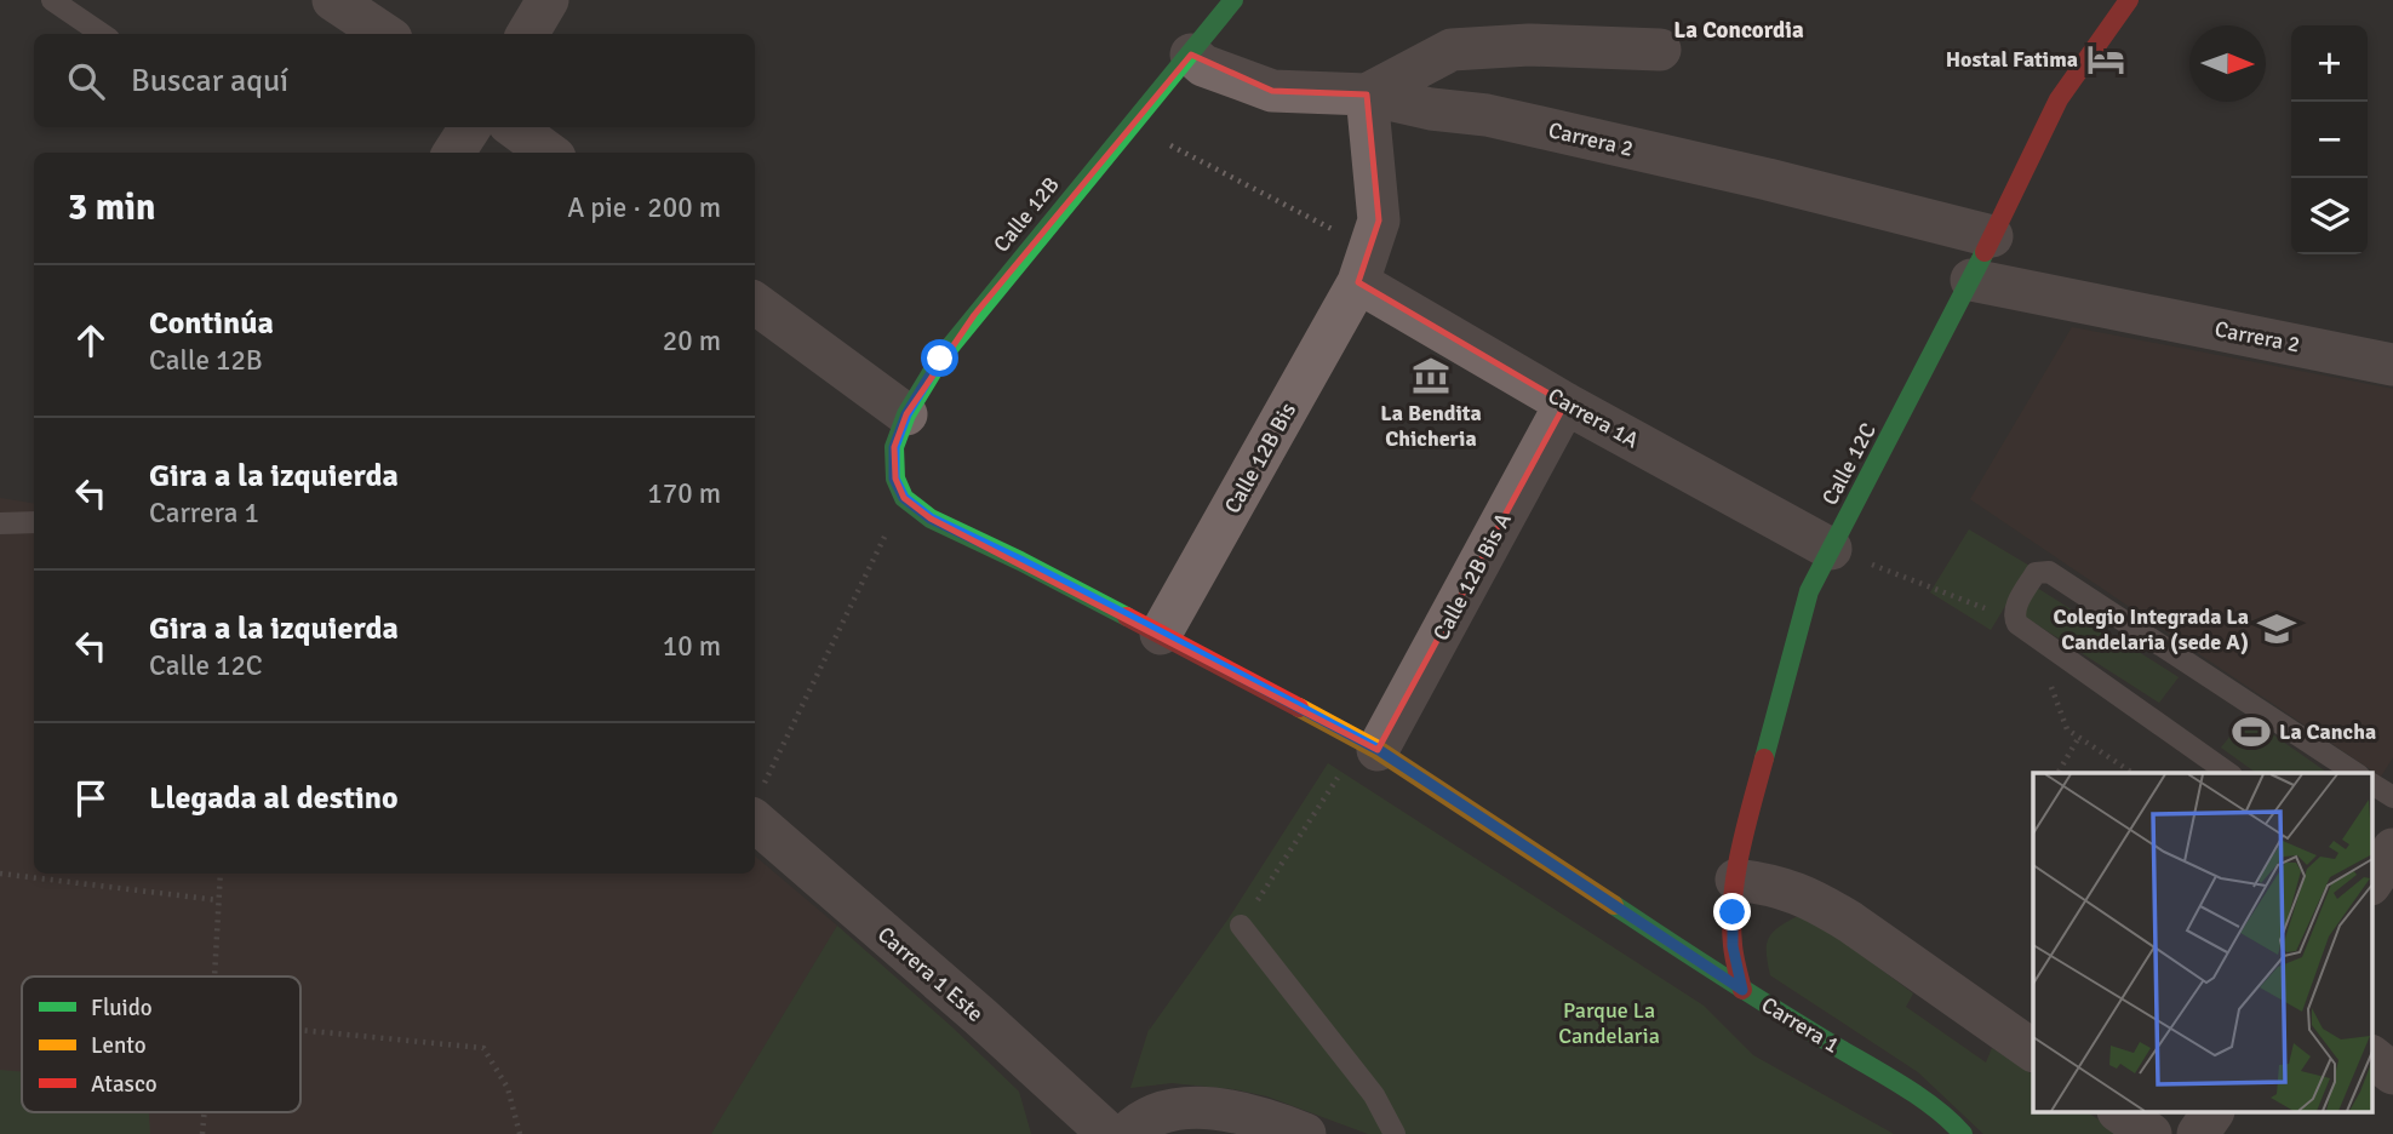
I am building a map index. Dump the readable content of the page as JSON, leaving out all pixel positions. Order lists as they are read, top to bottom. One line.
{"streets":{"street":["Carrera 2","Calle 12B","Carrera 1A","Calle 12B Bis","Calle 12C","Calle 12B Bis A","Carrera 1 Este","Carrera 1"]},"crossings":[["Carrera 2","Calle 12B"],["Carrera 2","Calle 12B Bis"],["Carrera 2","Calle 12C"],["Calle 12B","Carrera 1"],["Carrera 1A","Calle 12B Bis"],["Carrera 1A","Calle 12C"],["Carrera 1A","Calle 12B Bis A"],["Calle 12B Bis","Carrera 1"],["Calle 12C","Carrera 1"],["Calle 12B Bis A","Carrera 1"]],"districts":["La Concordia"],"parks":["Parque La Candelaria"],"places":{"hotel":["Hostal Fatima"],"museum":["La Bendita Chicheria"],"school or university":["Colegio Integrada La Candelaria (sede A)"],"sports":["La Cancha"]},"legend":["Fluido","Lento","Atasco"],"north":"right","page":{"map_buttons":["+","−"],"search":"Buscar aquí","heading":["3 min","A pie · 200 m"],"list":[["Continúa","Calle 12B","20 m"],["Gira a la izquierda","Carrera 1","170 m"],["Gira a la izquierda","Calle 12C","10 m"],"Llegada al destino"]}}
